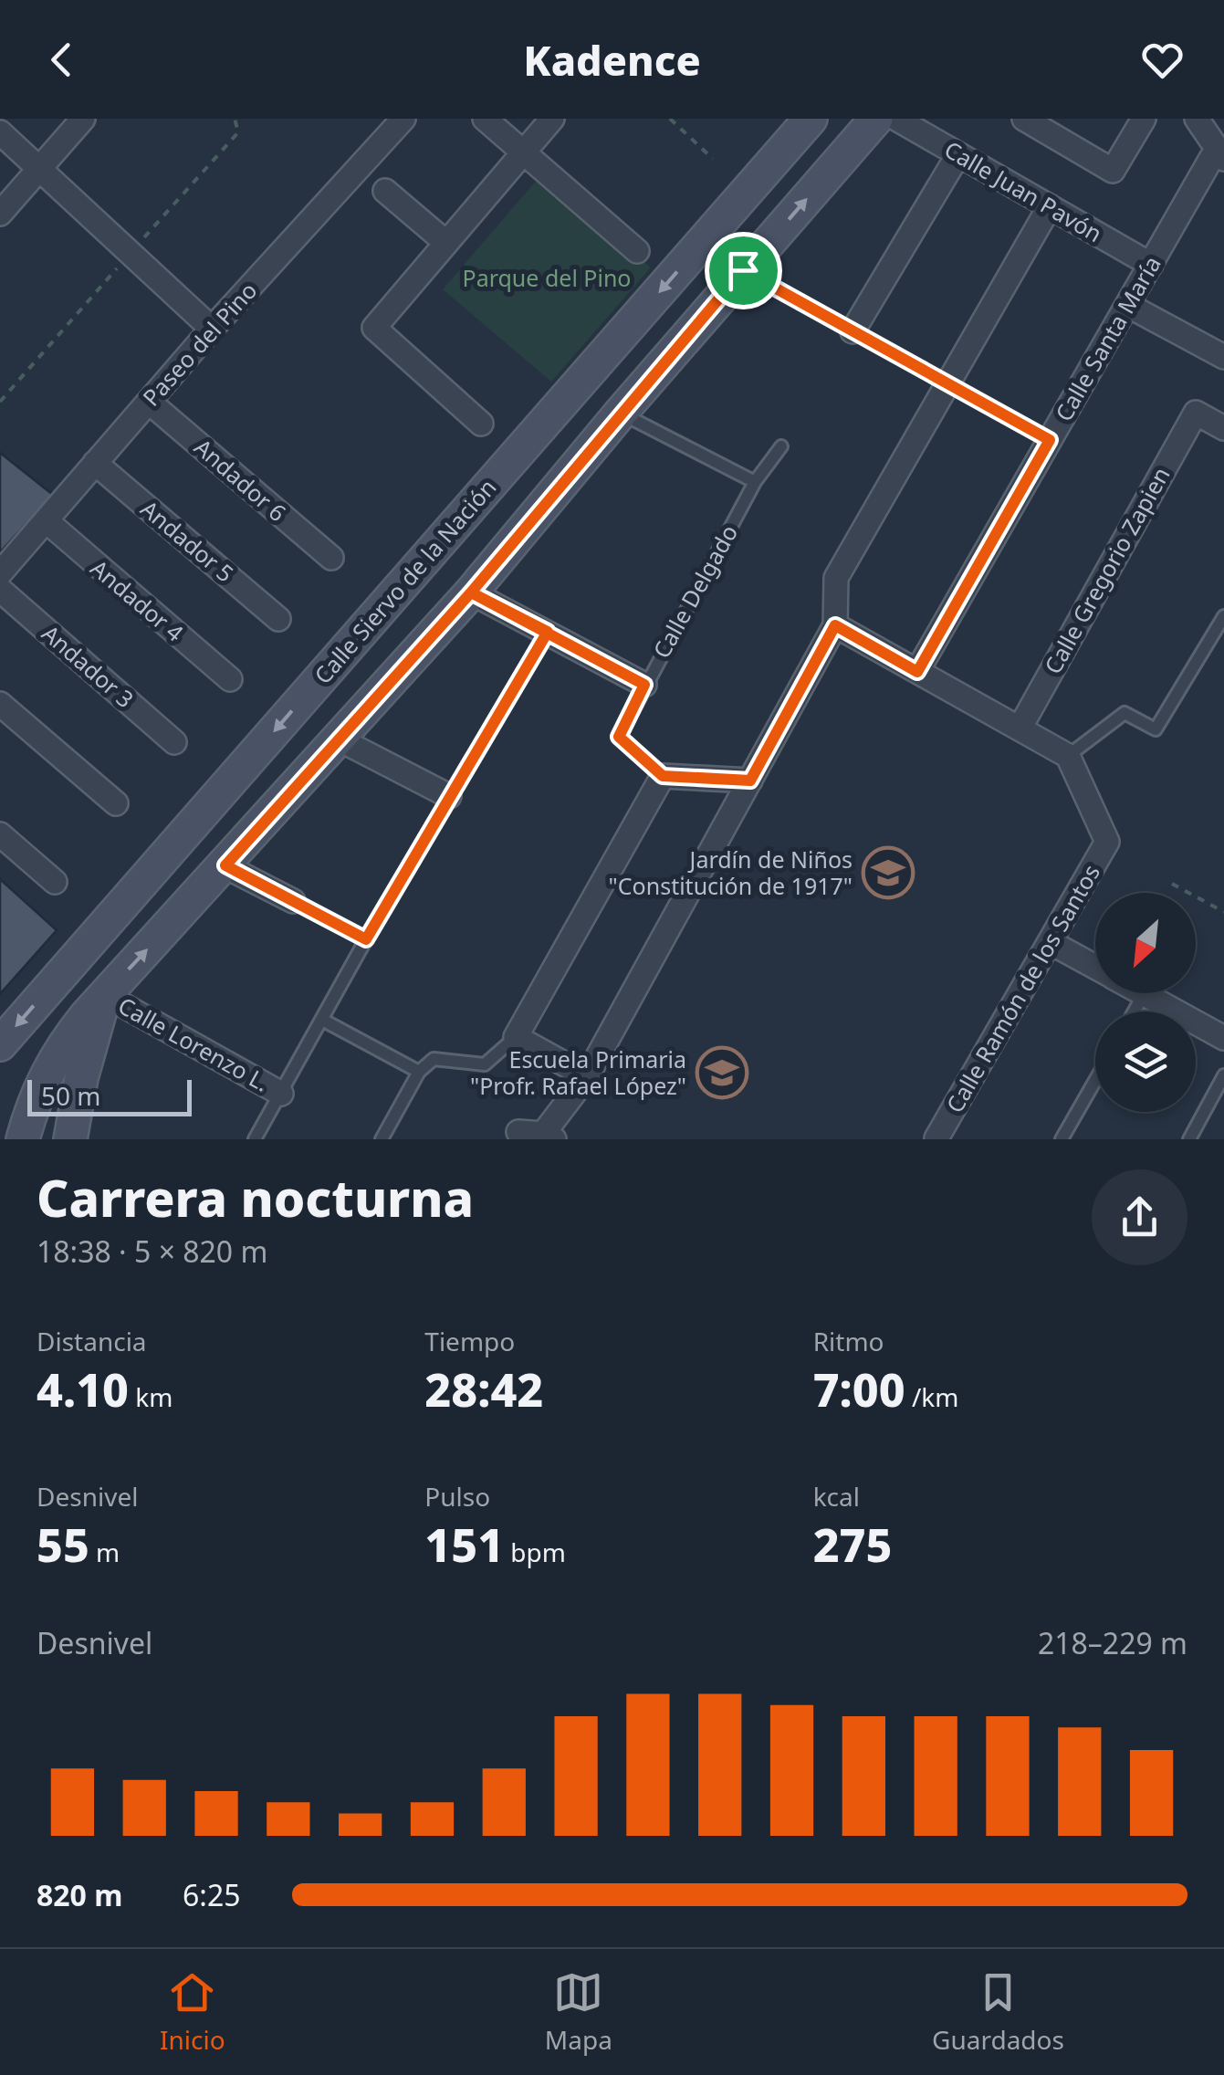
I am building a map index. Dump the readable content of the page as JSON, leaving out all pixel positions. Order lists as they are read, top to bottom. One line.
{"streets":{"main road":["Calle Siervo de la Nación"],"street":["Calle Juan Pavón","Calle Santa María","Paseo del Pino","Andador 6","Andador 5","Calle Gregorio Zapien","Andador 4","Andador 3","Calle Ramón de los Santos","Calle Lorenzo L."],"lane":["Calle Delgado"]},"crossings":[["Calle Juan Pavón","Calle Santa María"],["Paseo del Pino","Andador 6"],["Paseo del Pino","Andador 5"],["Paseo del Pino","Andador 4"]],"parks":["Parque del Pino"],"places":{"school or university":["Jardín de Niños \"Constitución de 1917\"","Escuela Primaria \"Profr. Rafael López\""]},"scale_bar":"50 m","north":"bottom left","page":{"header":"Kadence","scale":"50 m","heading":["Carrera nocturna","18:38 · 5 × 820 m"],"stats":[["Distancia","4.10 km"],["Tiempo","28:42"],["Ritmo","7:00 /km"],["Desnivel","55 m"],["Pulso","151 bpm"],["kcal","275"]],"chart":["Desnivel","218–229 m"],"list":[{"name":"820 m","note":"6:25"}],"tabs":["Inicio","Mapa","Guardados"]}}
